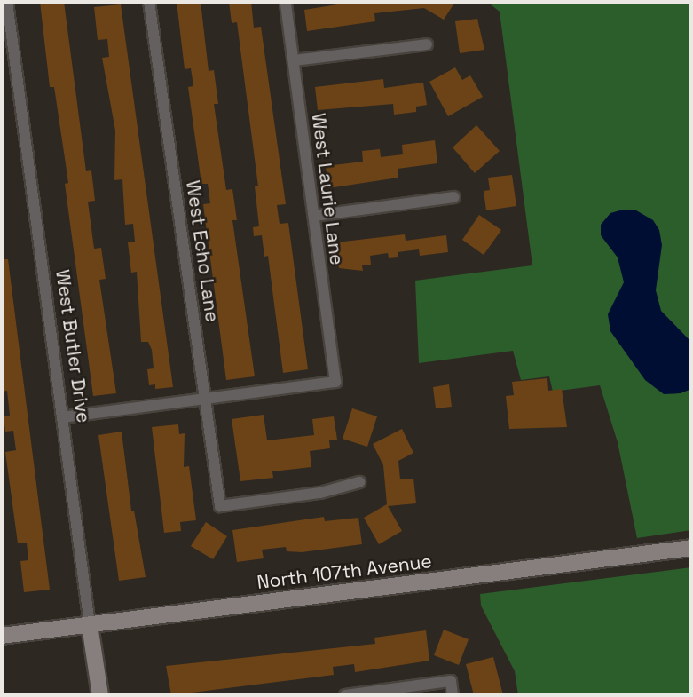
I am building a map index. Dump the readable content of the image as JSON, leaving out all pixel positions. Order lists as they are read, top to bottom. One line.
{"streets":{"street":["West Laurie Lane","West Echo Lane","West Butler Drive","North 107th Avenue"]},"crossings":[["West Laurie Lane","West Echo Lane"],["West Butler Drive","North 107th Avenue"]]}
